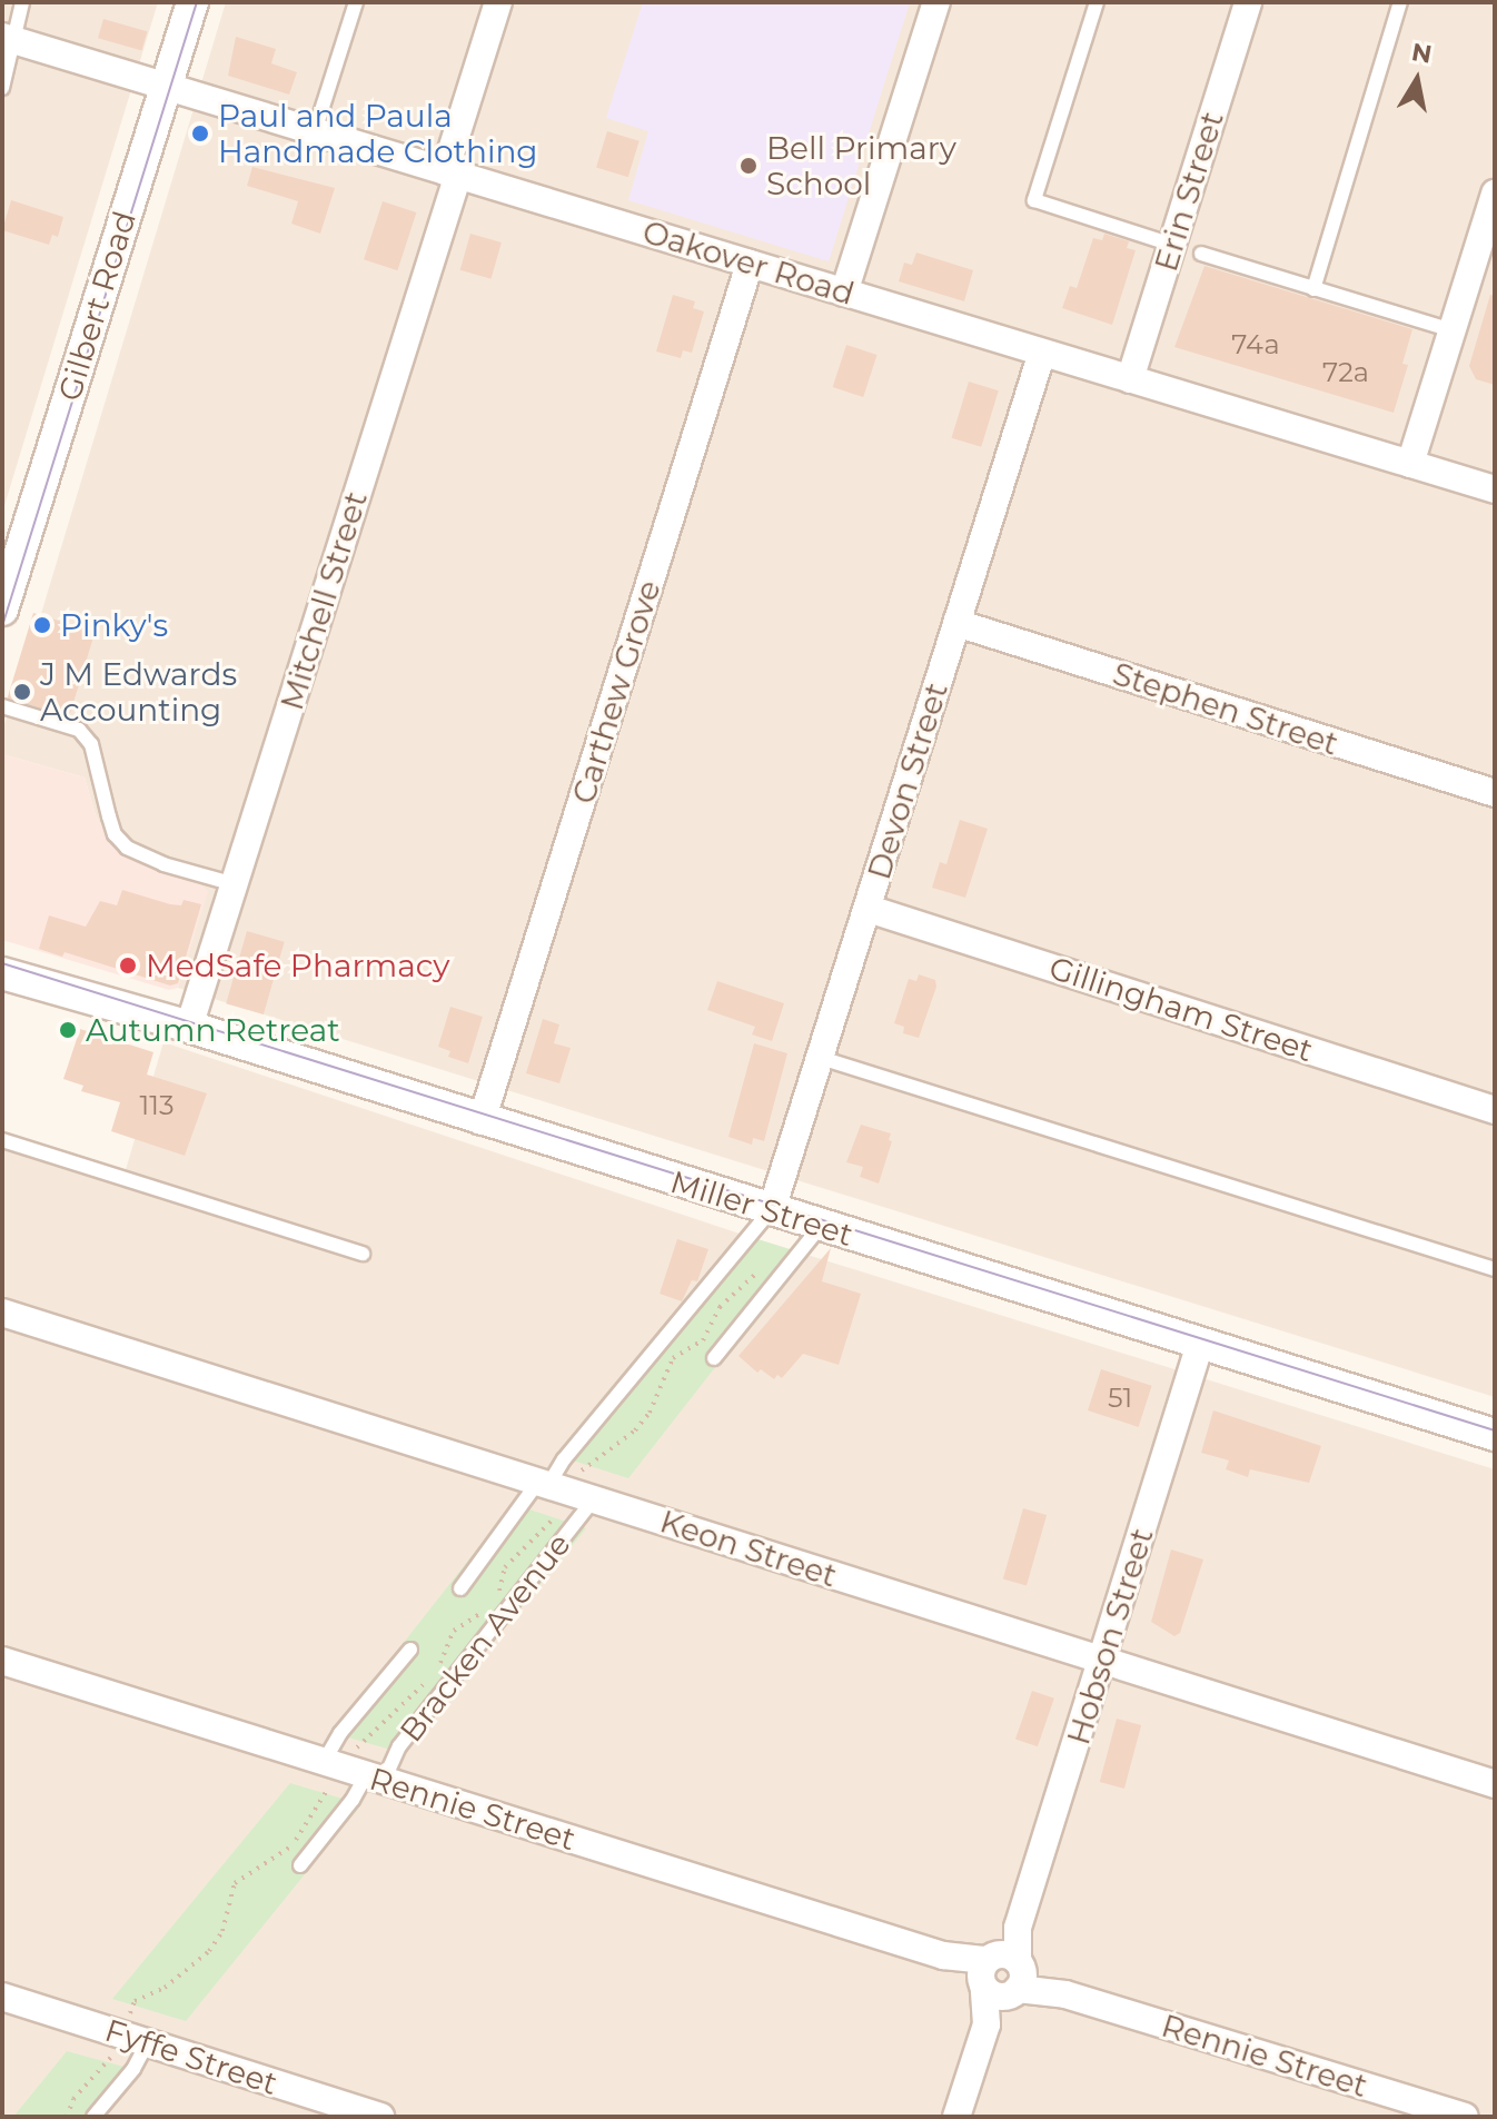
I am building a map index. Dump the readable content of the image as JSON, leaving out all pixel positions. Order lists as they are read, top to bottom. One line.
{"streets":{"street":["Erin Street","Oakover Road","Gilbert Road","Mitchell Street","Carthew Grove","Stephen Street","Devon Street","Gillingham Street","Miller Street","Keon Street","Hobson Street","Rennie Street","Fyffe Street"],"lane":["Bracken Avenue"]},"crossings":[["Erin Street","Oakover Road"],["Oakover Road","Gilbert Road"],["Oakover Road","Mitchell Street"],["Oakover Road","Carthew Grove"],["Oakover Road","Devon Street"],["Mitchell Street","Miller Street"],["Carthew Grove","Miller Street"],["Stephen Street","Devon Street"],["Devon Street","Gillingham Street"],["Devon Street","Miller Street"],["Miller Street","Hobson Street"],["Keon Street","Hobson Street"],["Keon Street","Bracken Avenue"],["Hobson Street","Rennie Street"],["Bracken Avenue","Rennie Street"],["Bracken Avenue","Fyffe Street"]],"places":["Paul and Paula Handmade Clothing","Bell Primary School","Pinky's","J M Edwards Accounting","MedSafe Pharmacy","Autumn Retreat"],"house_numbers":["74a","72a","113","51"],"north":"top"}
